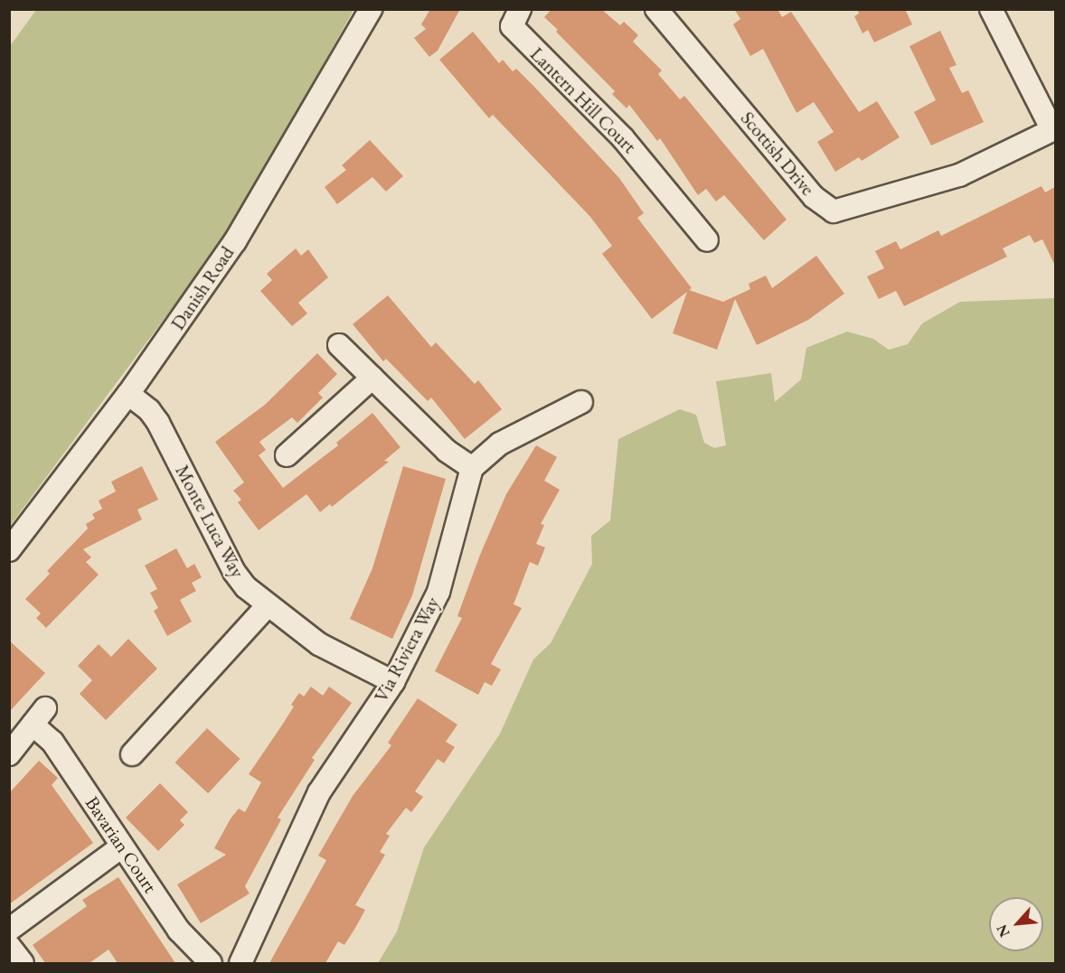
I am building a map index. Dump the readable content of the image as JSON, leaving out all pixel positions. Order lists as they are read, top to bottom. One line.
{"streets":{"street":["Lantern Hill Court","Scottish Drive","Danish Road","Monte Luca Way","Via Riviera Way","Bavarian Court"]},"crossings":[["Danish Road","Monte Luca Way"],["Monte Luca Way","Via Riviera Way"]],"north":"bottom left"}
